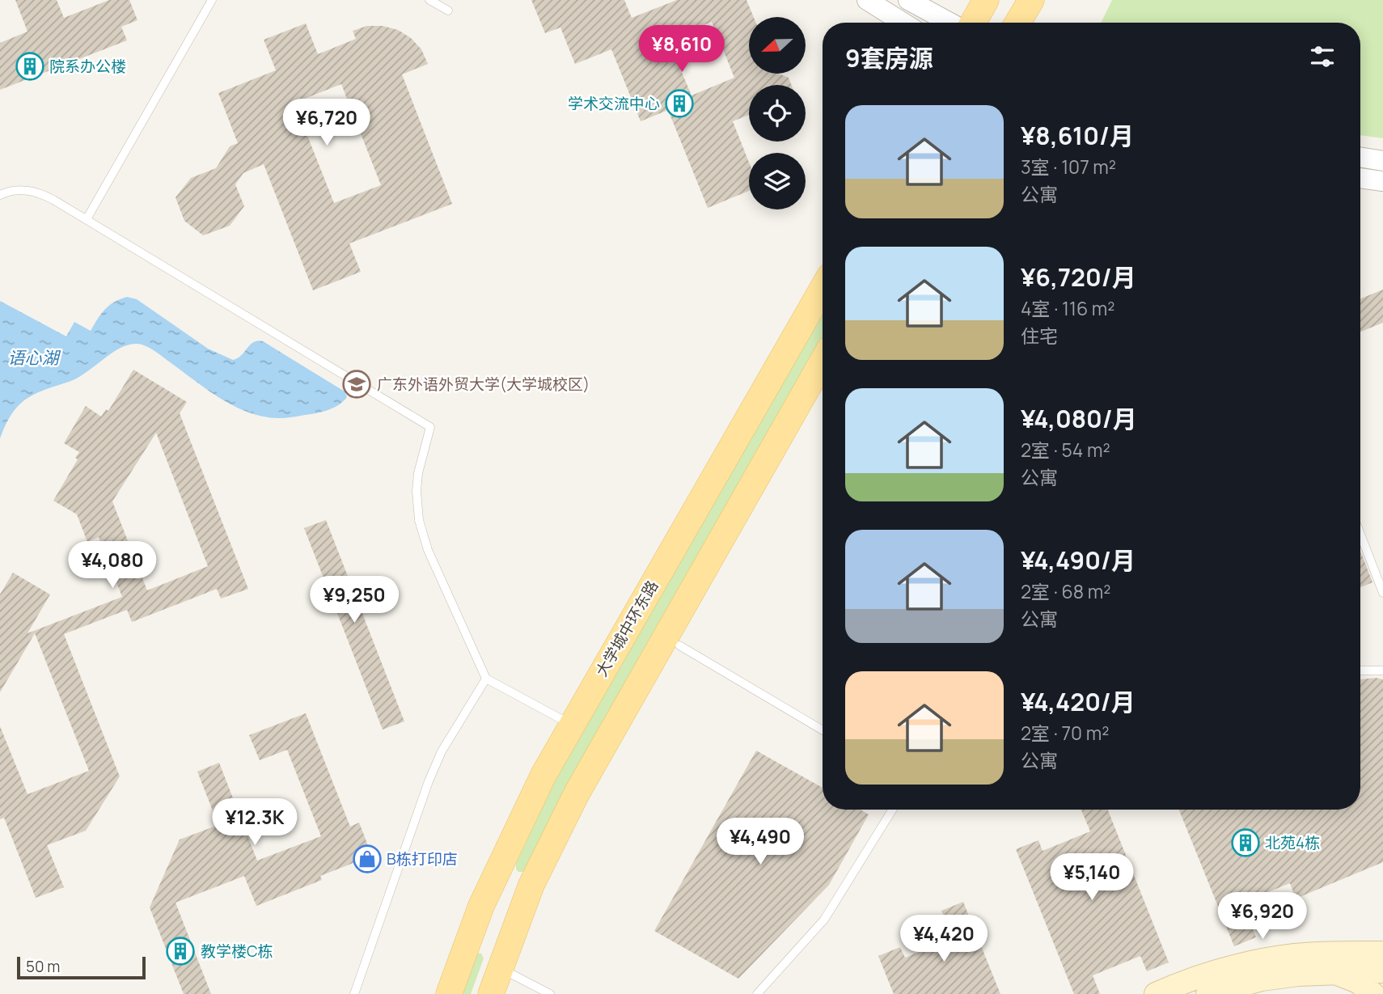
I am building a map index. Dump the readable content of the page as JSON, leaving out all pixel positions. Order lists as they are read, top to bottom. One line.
{"streets":{"main road":["大学城中环东路"]},"water":["语心湖"],"places":{"building":["院系办公楼","学术交流中心","北苑4栋","教学楼C栋"],"school or university":["广东外语外贸大学(大学城校区)"],"shop":["B栋打印店"]},"scale_bar":"50 m","north":"left","page":{"heading":"9套房源","price":["¥8,610","¥6,720","¥4,080","¥9,250","¥12.3K","¥4,490","¥5,140","¥6,920","¥4,420"],"list":[{"name":"¥8,610/月","note":"3室 · 107 m² · 公寓"},{"name":"¥6,720/月","note":"4室 · 116 m² · 住宅"},{"name":"¥4,080/月","note":"2室 · 54 m² · 公寓"},{"name":"¥4,490/月","note":"2室 · 68 m² · 公寓"},{"name":"¥4,420/月","note":"2室 · 70 m² · 公寓"}],"scale":"50 m"}}
